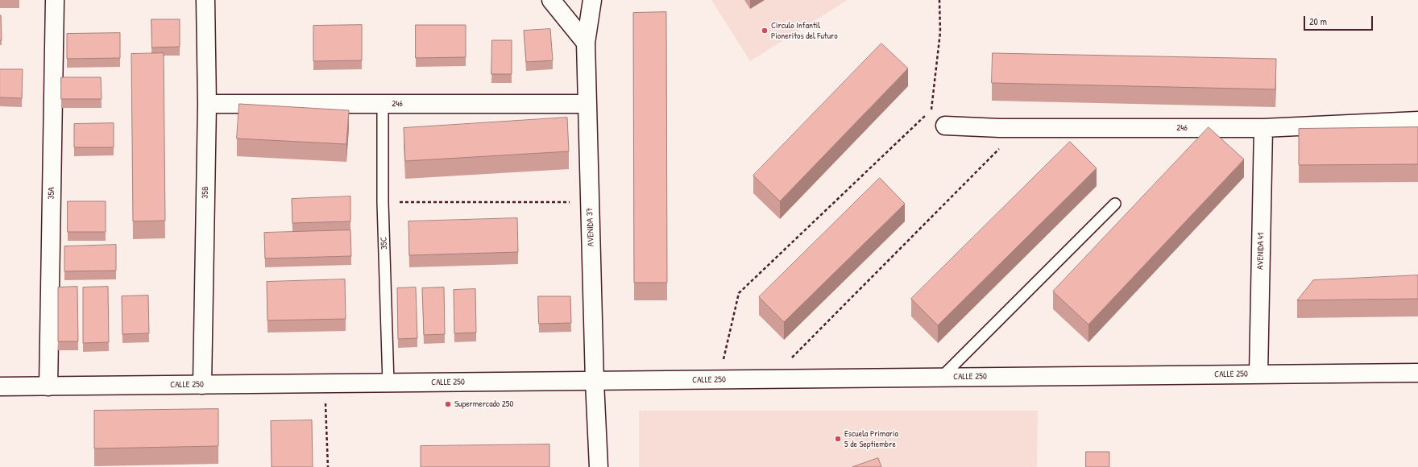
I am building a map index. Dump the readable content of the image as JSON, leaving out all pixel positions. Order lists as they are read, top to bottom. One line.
{"streets":{"street":["246","35B","35A","AVENIDA 37","AVENIDA 41","CALLE 250"],"lane":["35C"]},"crossings":[["246","35B"],["246","AVENIDA 37"],["246","35C"],["246","AVENIDA 41"],["35B","CALLE 250"],["35A","CALLE 250"],["AVENIDA 37","CALLE 250"],["35C","CALLE 250"],["AVENIDA 41","CALLE 250"]],"places":["Círculo Infantil Pioneritos del Futuro","Supermercado 250","Escuela Primaria 5 de Septiembre"],"scale_bar":"20 m"}
